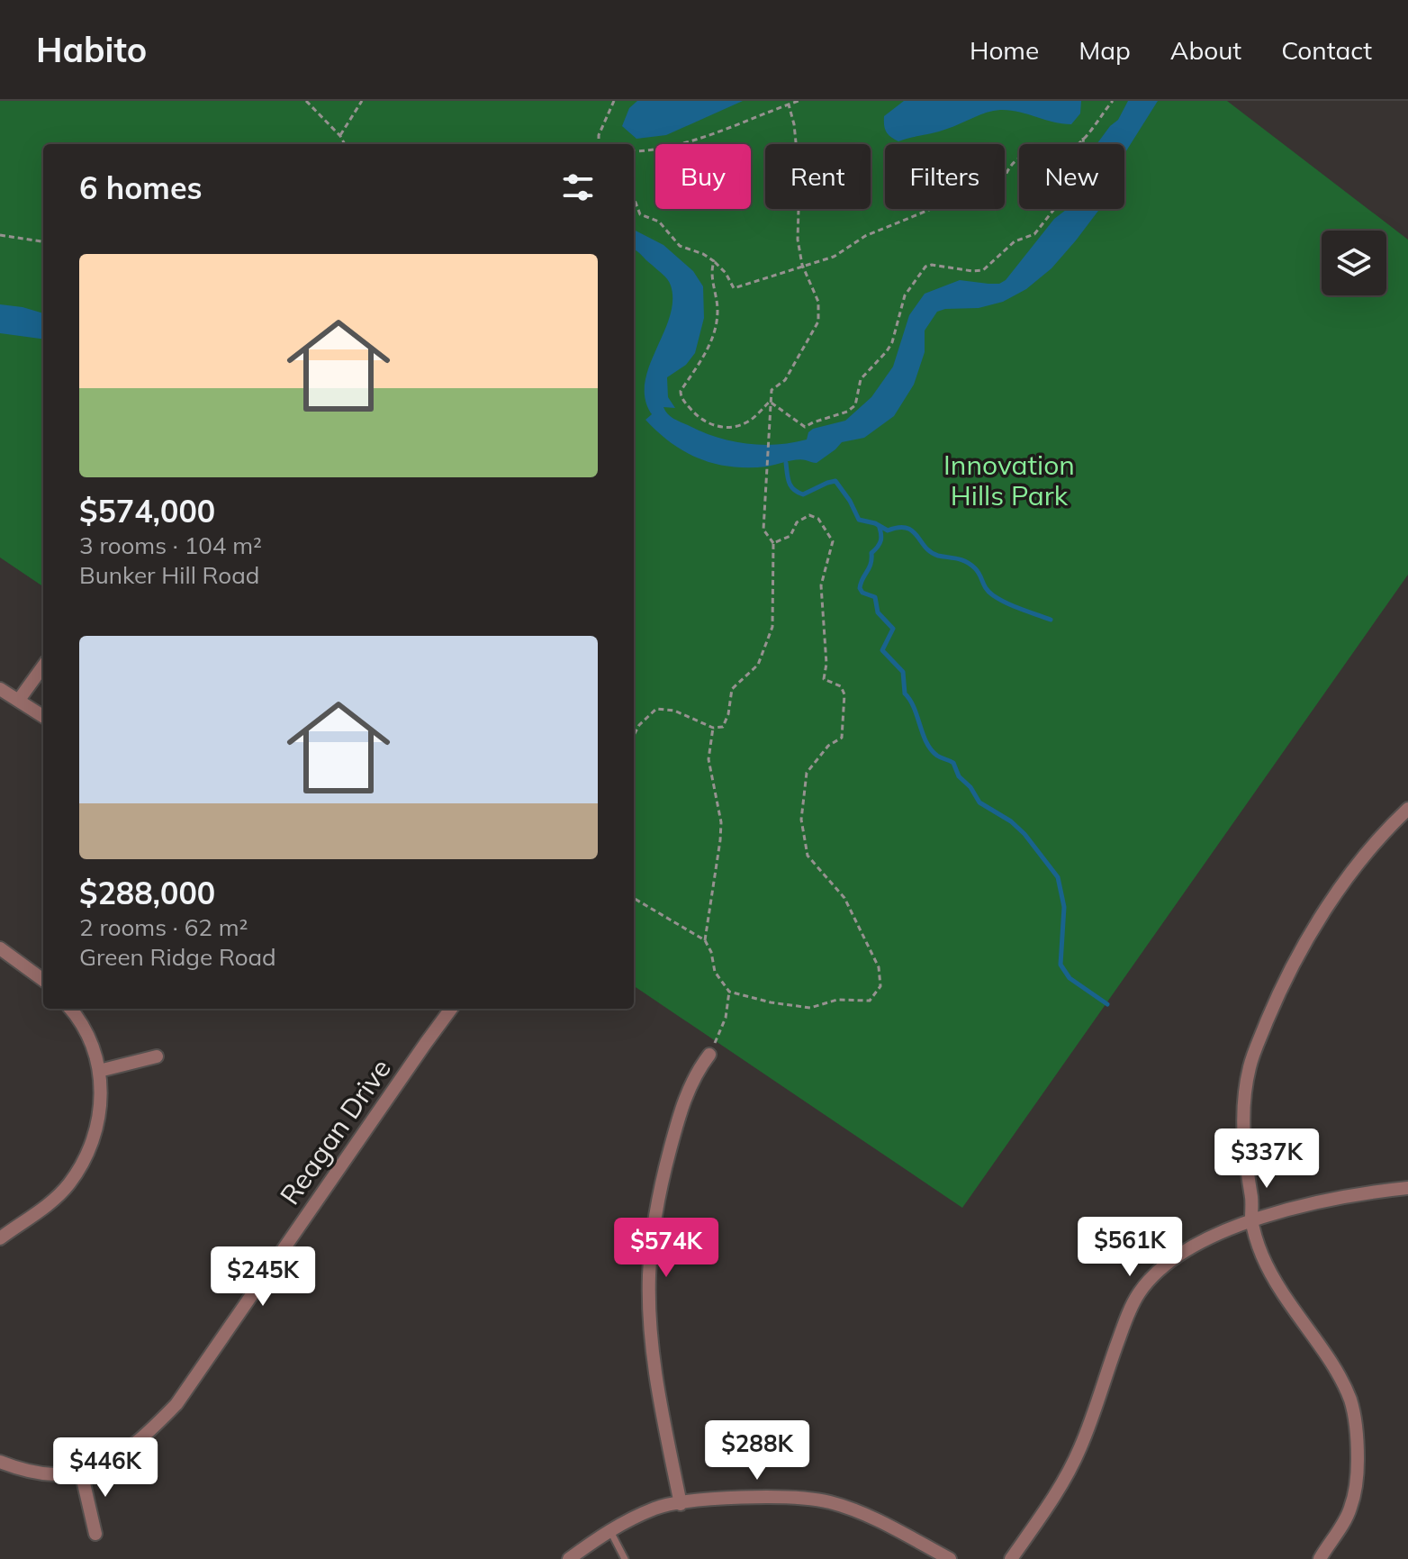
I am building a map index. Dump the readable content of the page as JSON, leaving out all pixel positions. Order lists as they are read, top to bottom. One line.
{"streets":{"street":["Reagan Drive"]},"parks":["Innovation Hills Park"],"page":{"header":"Habito","nav":["Home","Map","About","Contact"],"chip":["Buy","Rent","Filters","New"],"heading":"6 homes","list":[{"name":"$574,000","note":"3 rooms · 104 m² · Bunker Hill Road"},{"name":"$288,000","note":"2 rooms · 62 m² · Green Ridge Road"}],"price":["$337K","$561K","$574K","$245K","$288K","$446K"]}}
